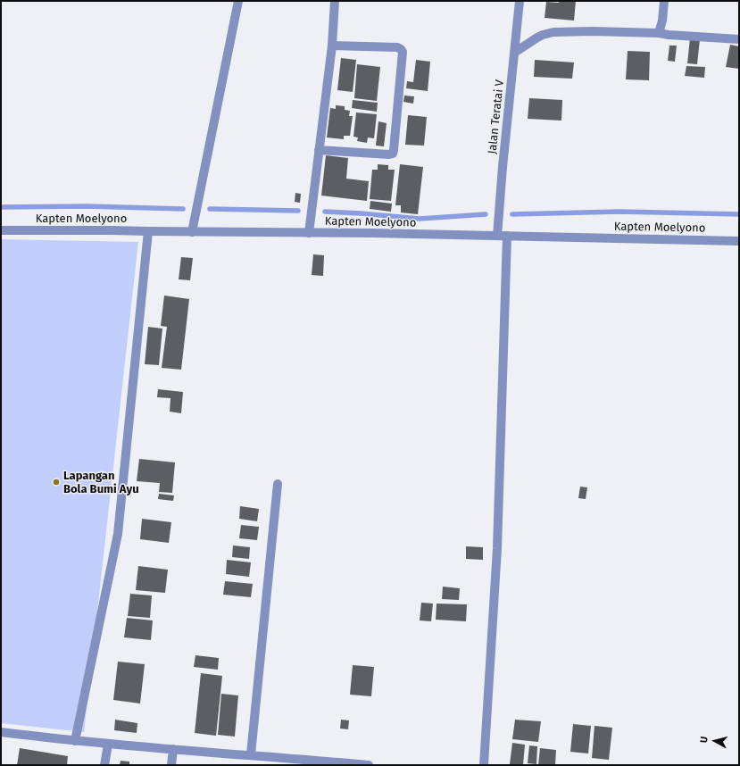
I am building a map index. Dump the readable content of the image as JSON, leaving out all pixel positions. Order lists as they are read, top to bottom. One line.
{"streets":{"street":["Jalan Teratai V","Kapten Moelyono"]},"crossings":[["Jalan Teratai V","Kapten Moelyono"]],"places":["Lapangan Bola Bumi Ayu"],"north":"left"}
